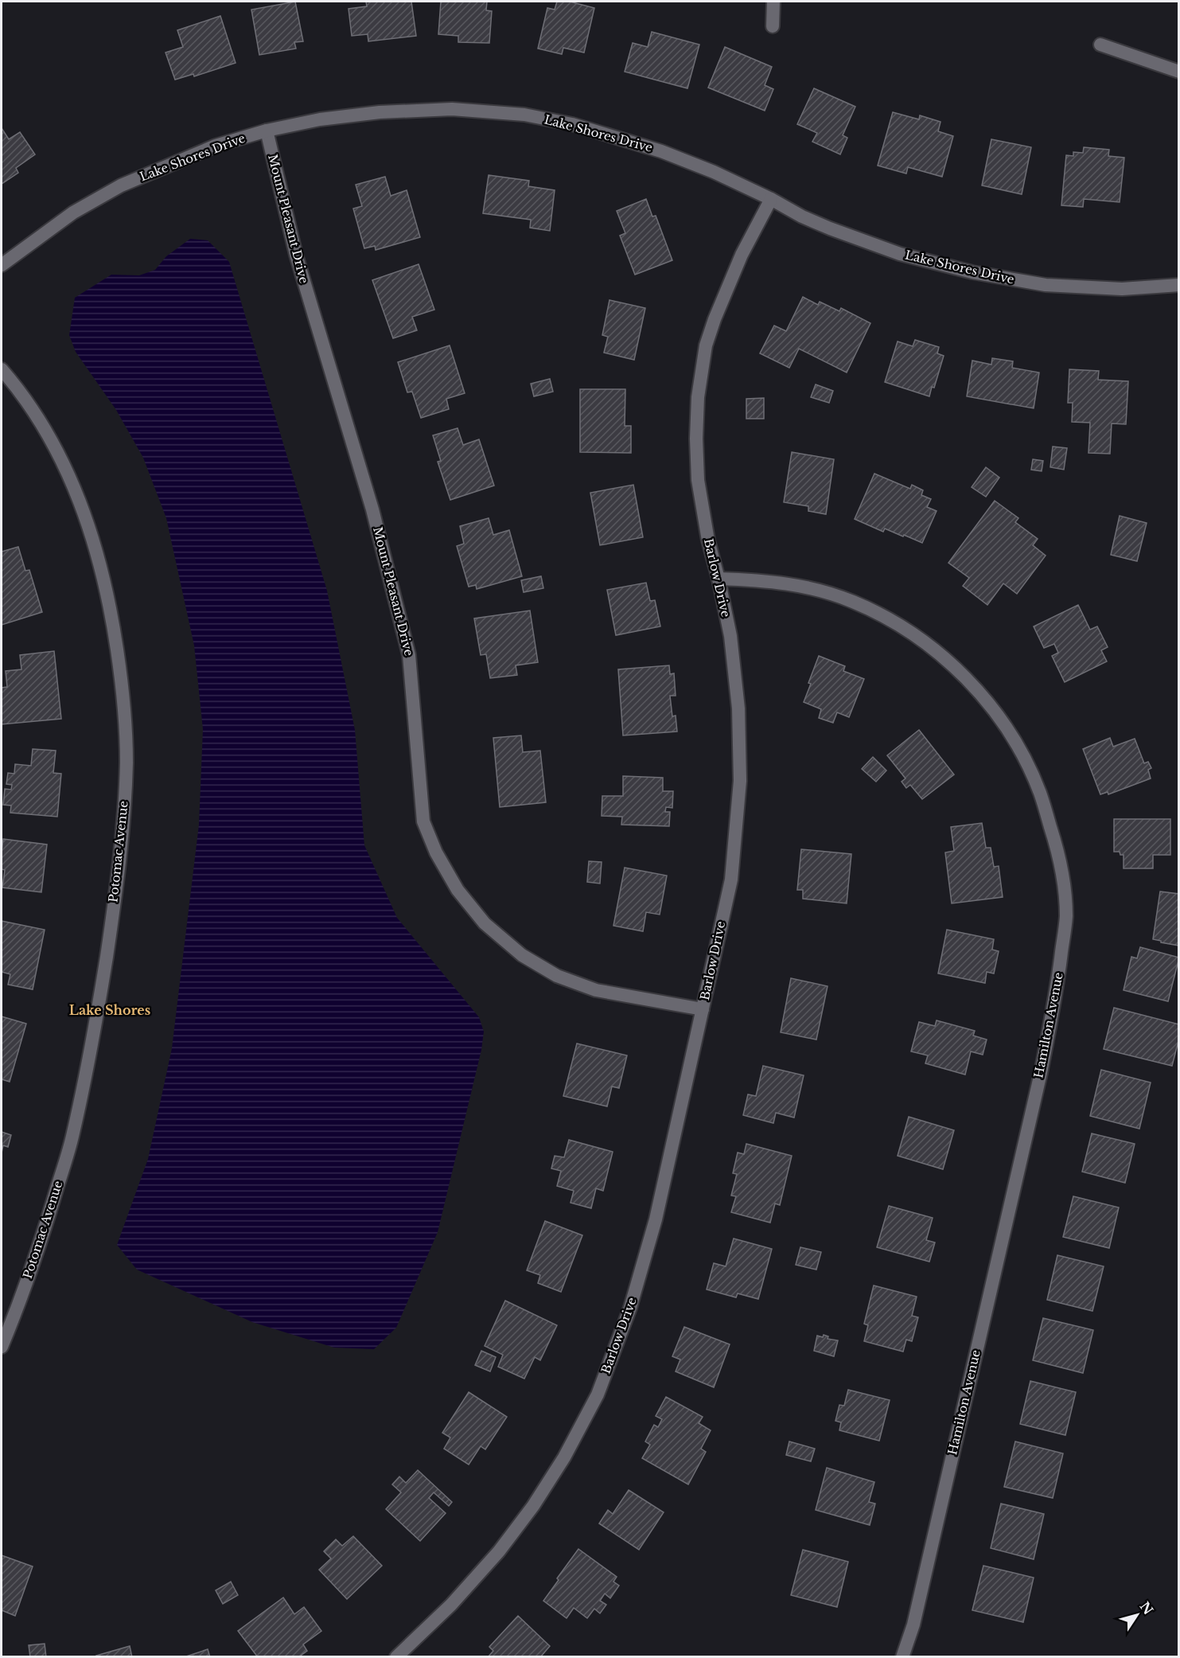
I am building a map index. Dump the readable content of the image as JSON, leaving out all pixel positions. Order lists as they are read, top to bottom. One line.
{"streets":{"street":["Lake Shores Drive","Mount Pleasant Drive","Barlow Drive","Potomac Avenue","Hamilton Avenue"]},"crossings":[["Lake Shores Drive","Mount Pleasant Drive"],["Lake Shores Drive","Barlow Drive"],["Mount Pleasant Drive","Barlow Drive"],["Barlow Drive","Hamilton Avenue"]],"districts":["Lake Shores"],"north":"top right"}
